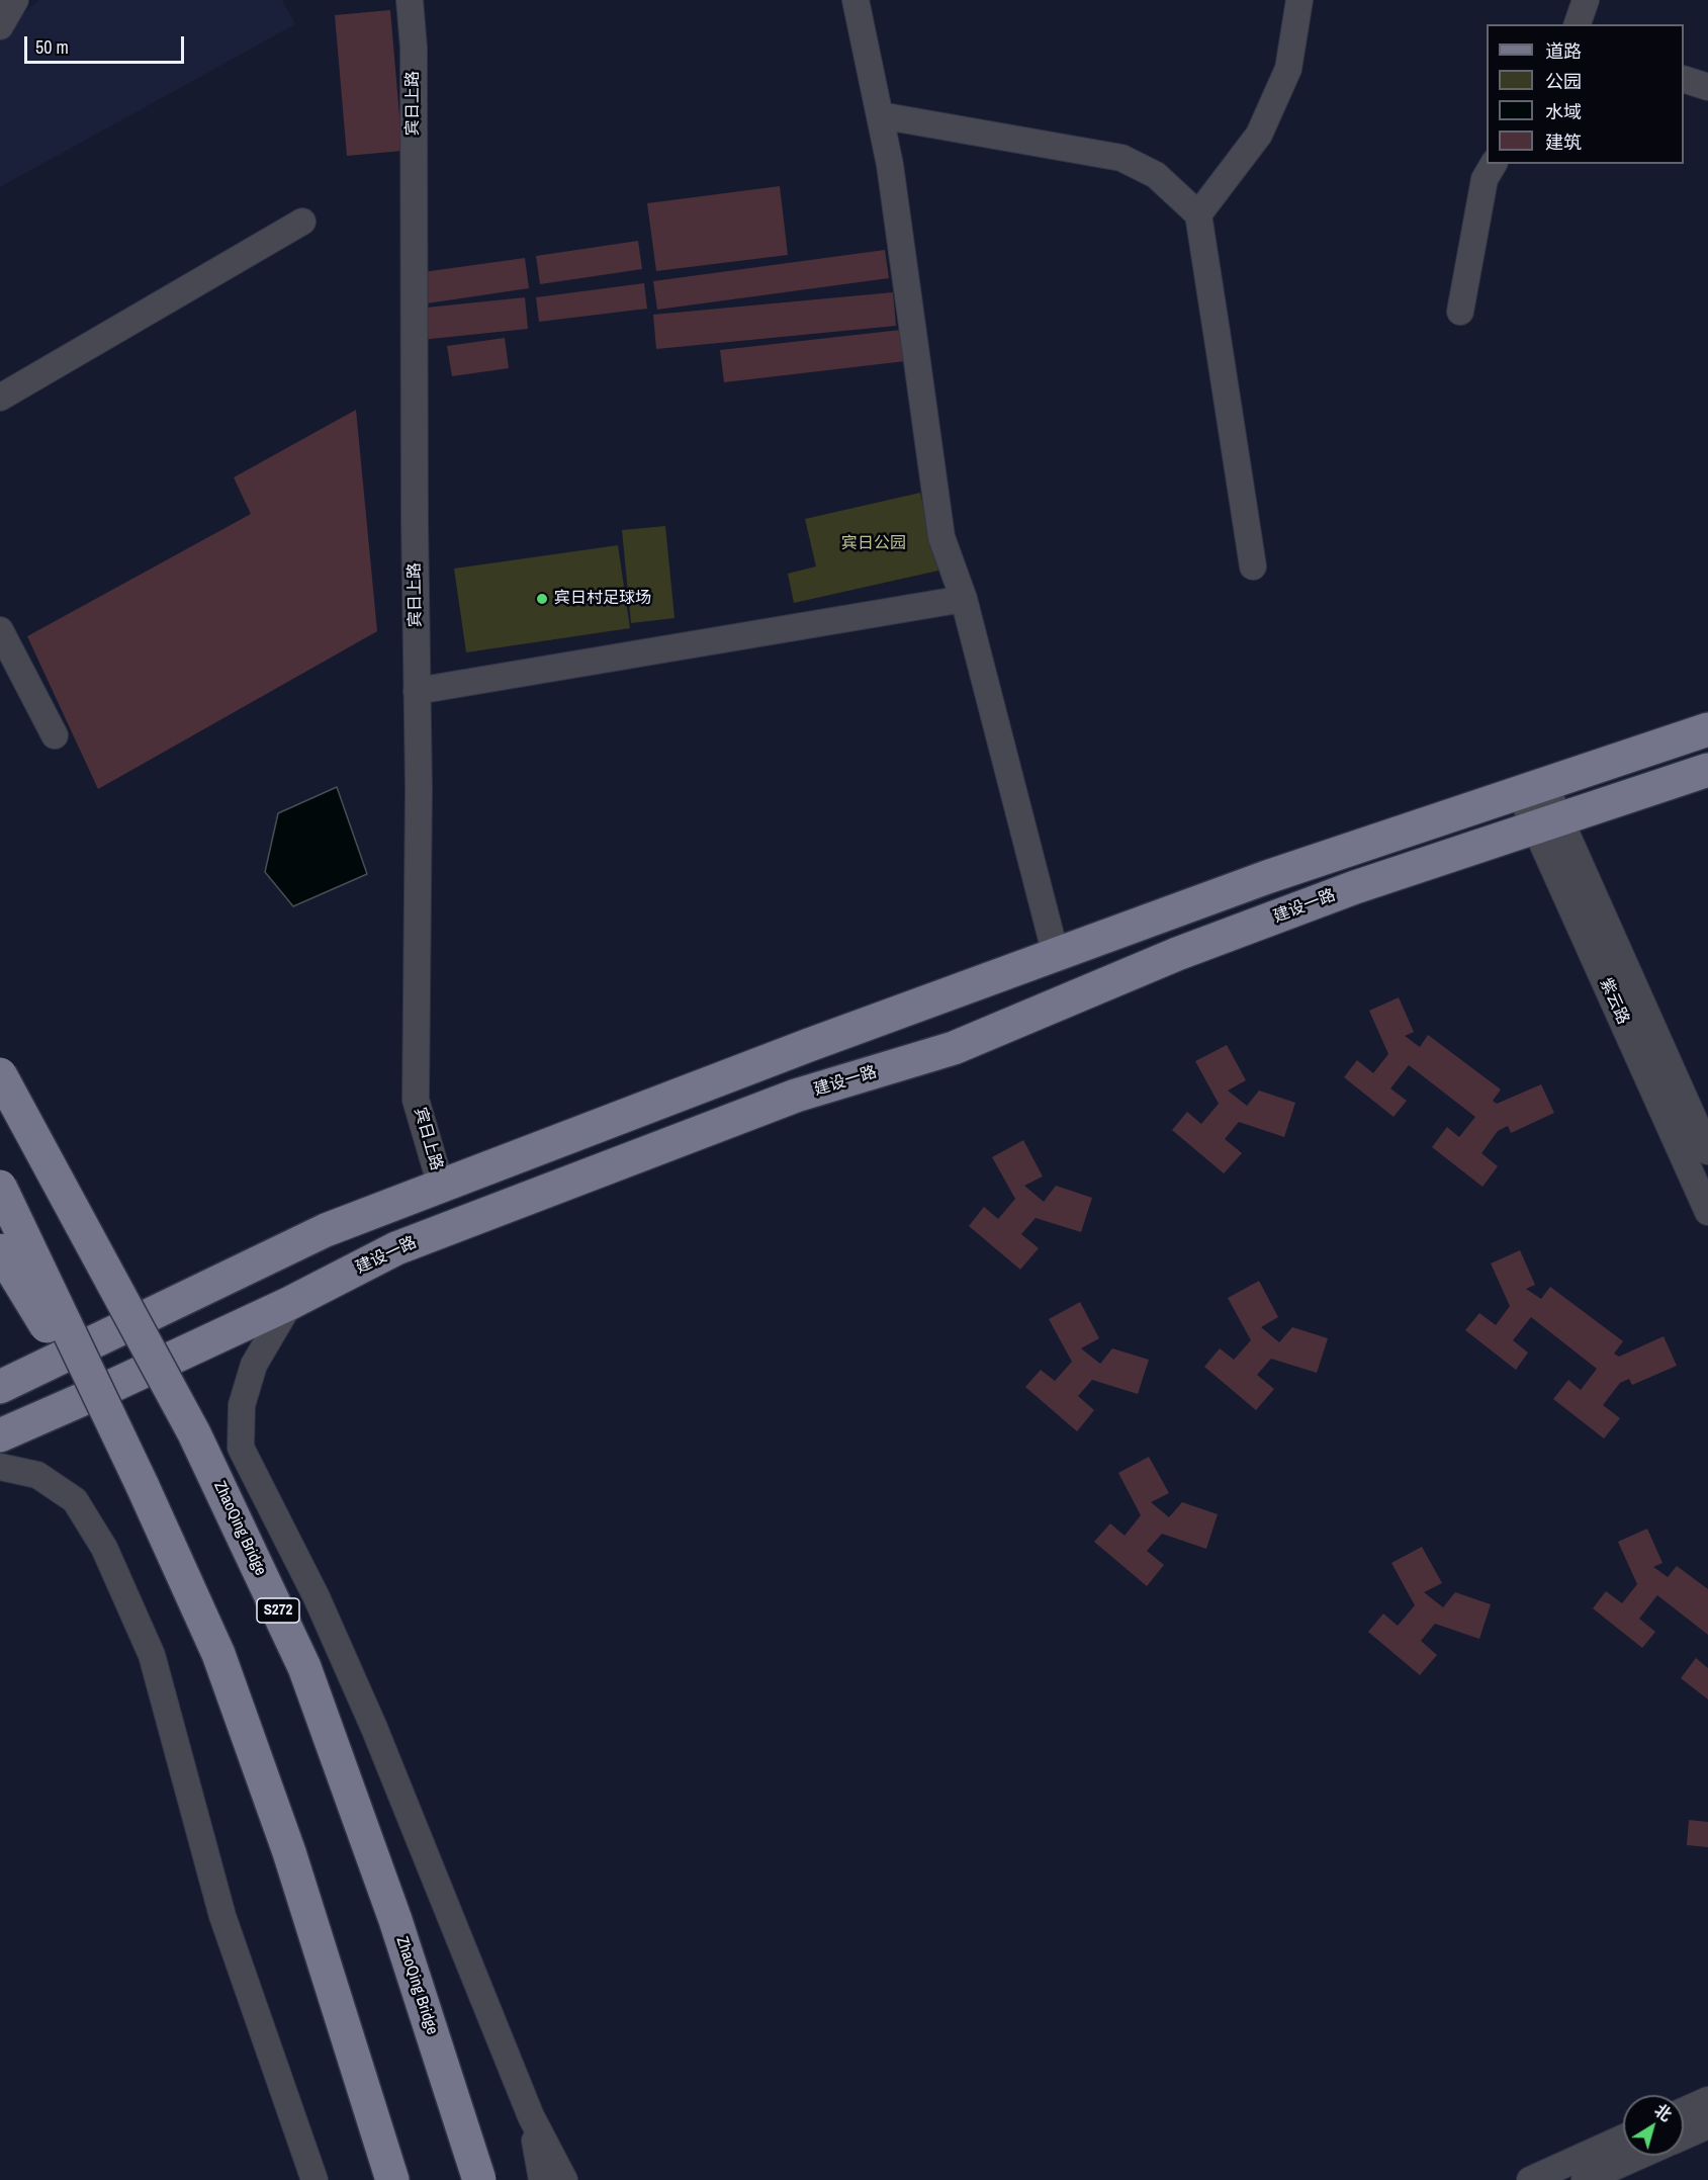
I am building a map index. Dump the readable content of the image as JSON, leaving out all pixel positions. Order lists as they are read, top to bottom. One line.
{"streets":{"main road":["建设一路","ZhaoQing Bridge","S272"],"street":["宾日上路","紫云路"]},"crossings":[["建设一路","紫云路"]],"parks":["宾日公园"],"places":["宾日村足球场"],"legend":["道路","公园","水域","建筑"],"scale_bar":"50 m","north":"top right"}
